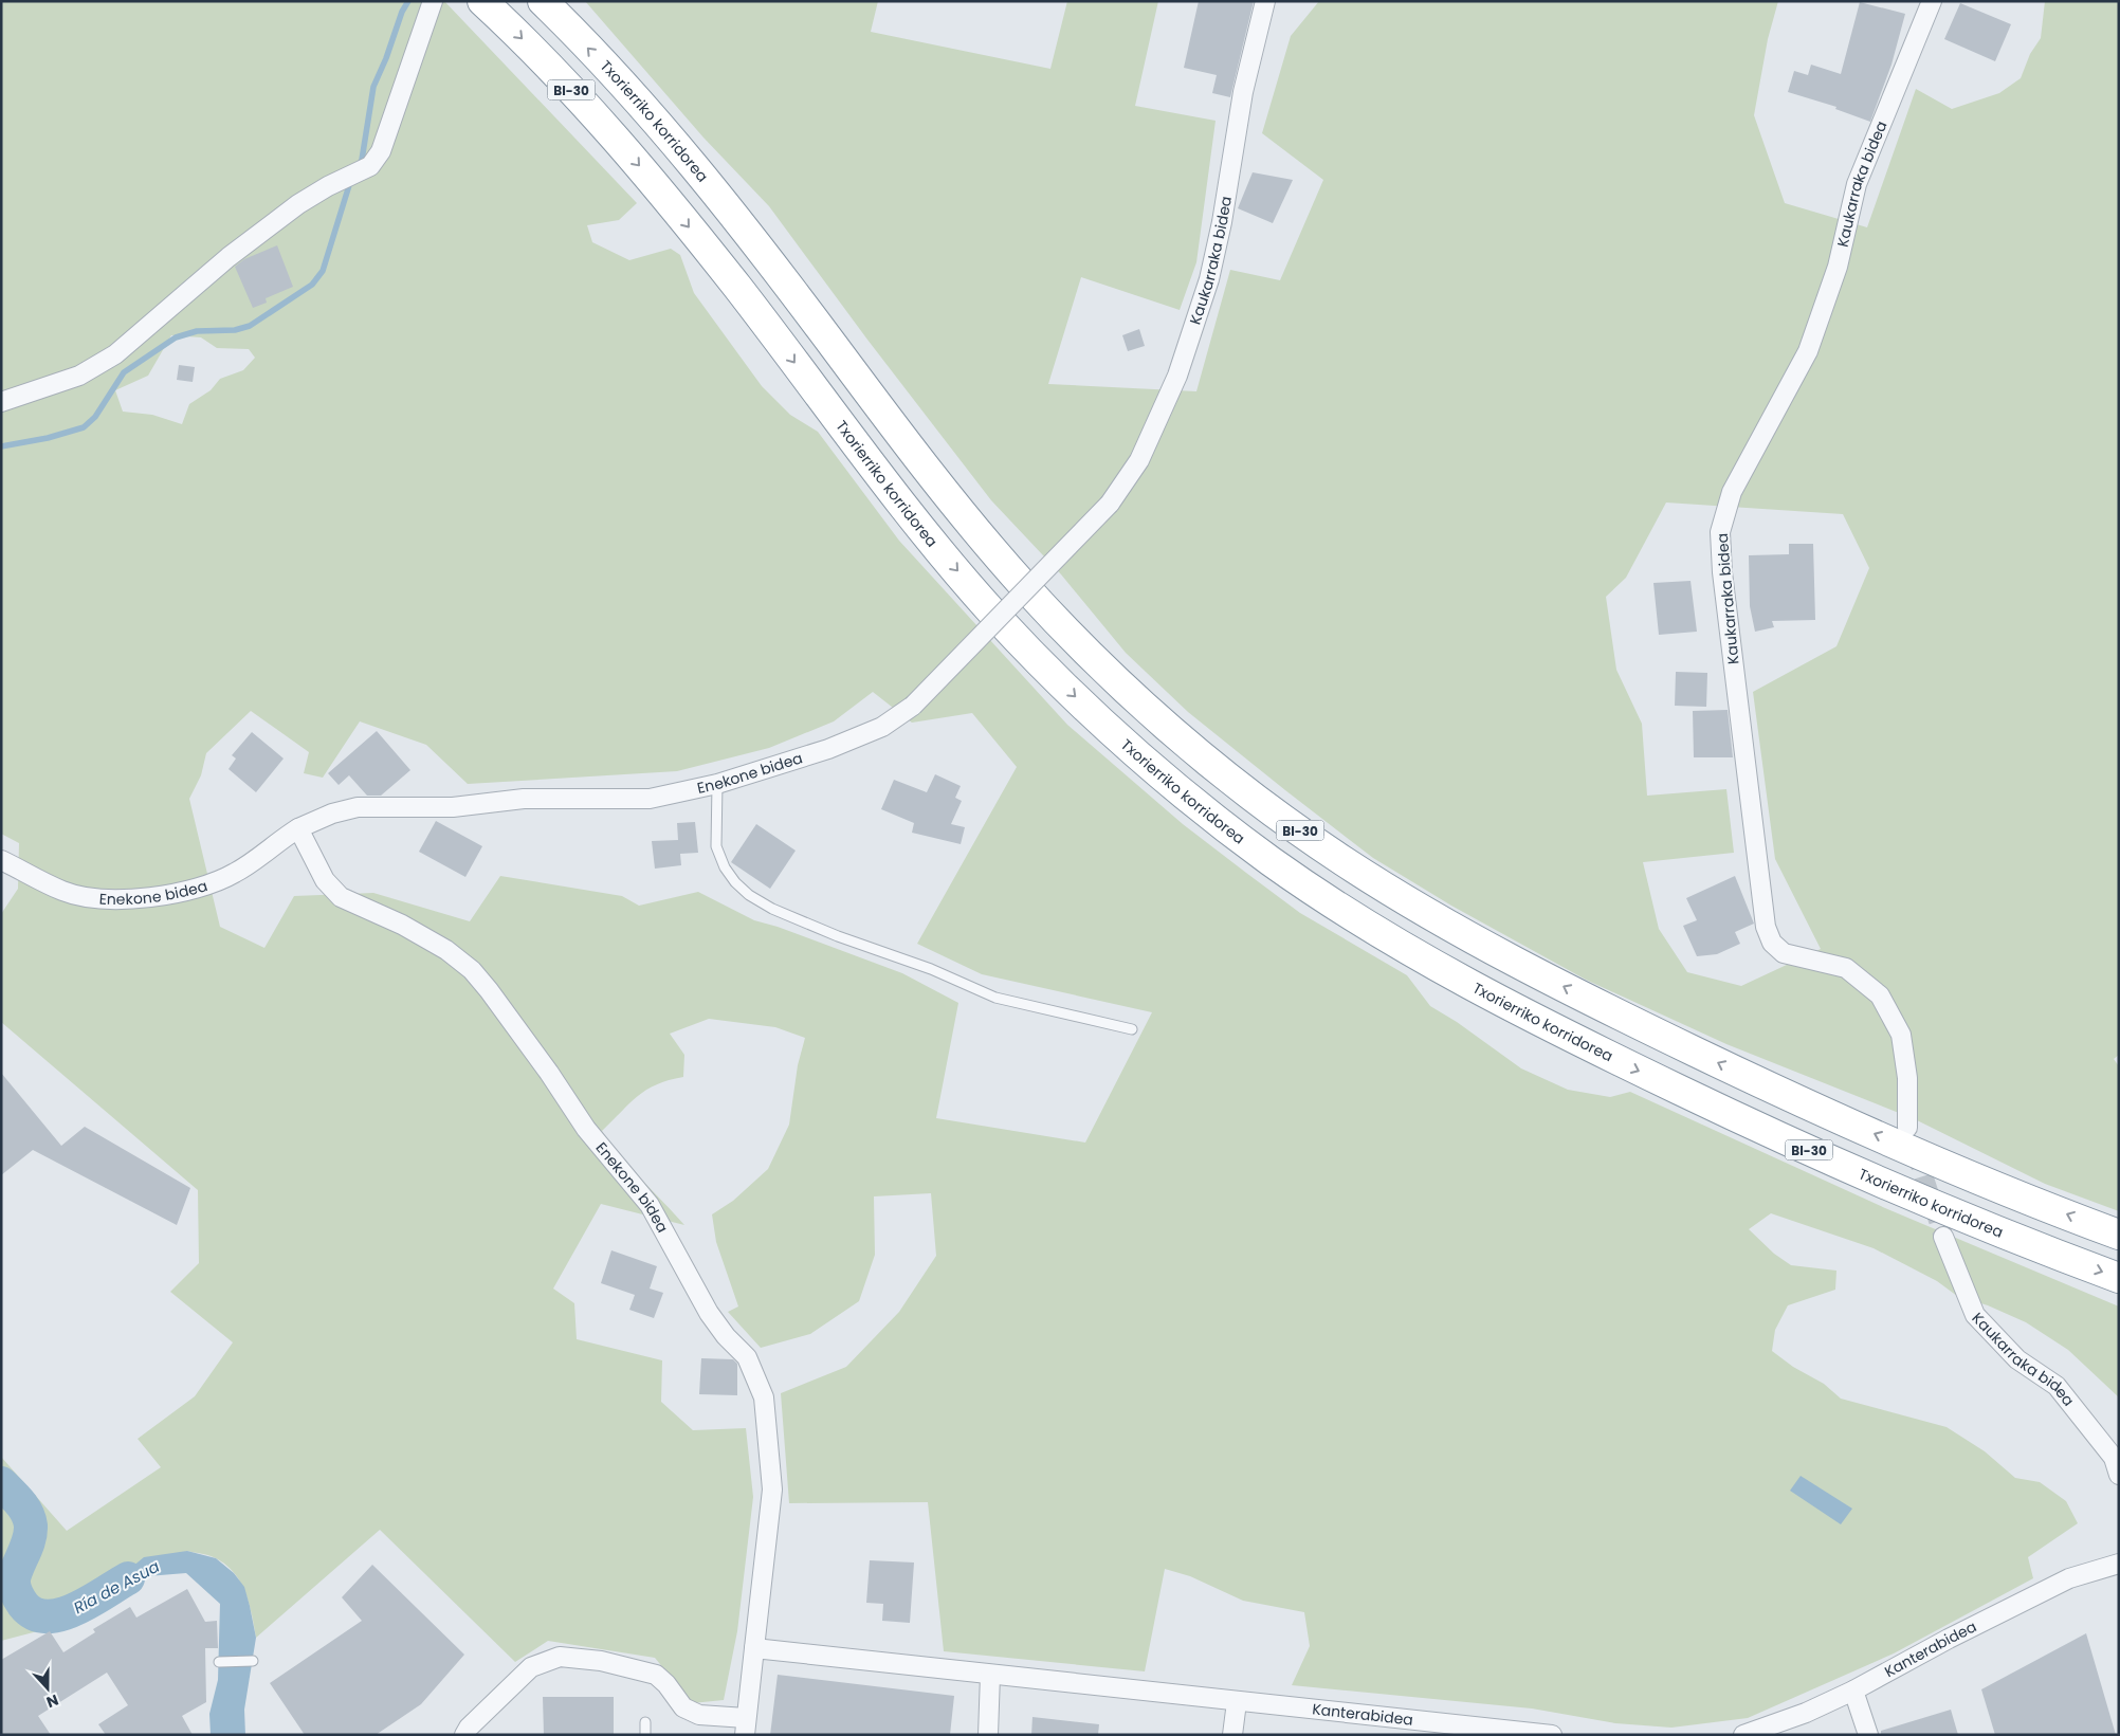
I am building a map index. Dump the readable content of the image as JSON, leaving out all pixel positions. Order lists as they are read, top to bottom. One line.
{"streets":{"highway":["BI-30","Txorierriko korridorea"],"street":["Kaukarraka bidea","Enekone bidea","Kanterabidea"]},"crossings":[["Kaukarraka bidea","Enekone bidea"],["Enekone bidea","Kanterabidea"]],"water":["Ría de Asua"],"north":"bottom"}
